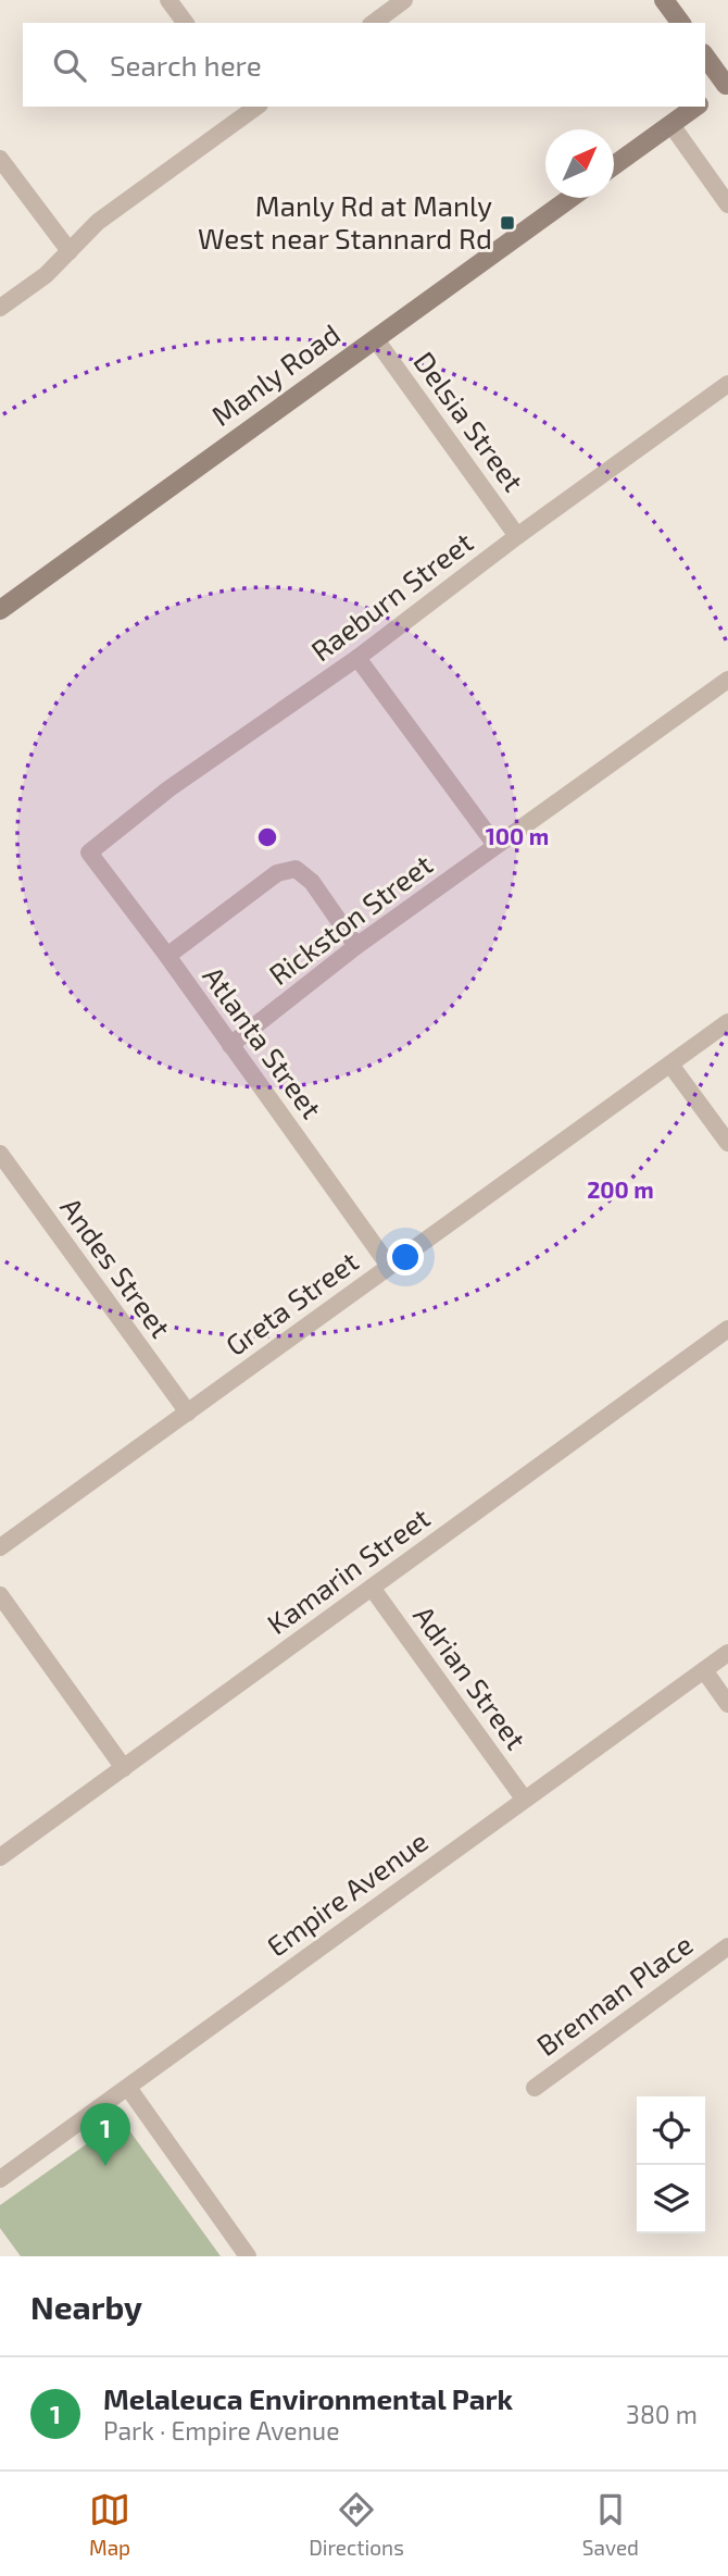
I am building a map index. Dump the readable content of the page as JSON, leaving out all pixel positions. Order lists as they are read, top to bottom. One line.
{"streets":{"main road":["Manly Road"],"street":["Delsia Street","Raeburn Street","Rickston Street","Atlanta Street","Andes Street","Greta Street","Kamarin Street","Adrian Street","Empire Avenue","Brennan Place"]},"crossings":[["Manly Road","Delsia Street"],["Delsia Street","Raeburn Street"],["Raeburn Street","Atlanta Street"],["Rickston Street","Atlanta Street"],["Atlanta Street","Greta Street"],["Andes Street","Greta Street"],["Kamarin Street","Adrian Street"],["Adrian Street","Empire Avenue"]],"places":{"transit":["Manly Rd at Manly West near Stannard Rd"]},"north":"top right","page":{"search":"Search here","pins":"1","heading":"Nearby","list":[{"mark":"1","name":"Melaleuca Environmental Park","note":"Park · Empire Avenue","value":"380 m"}],"nav":["Map","Directions","Saved"]},"rings":["100 m","200 m"]}
